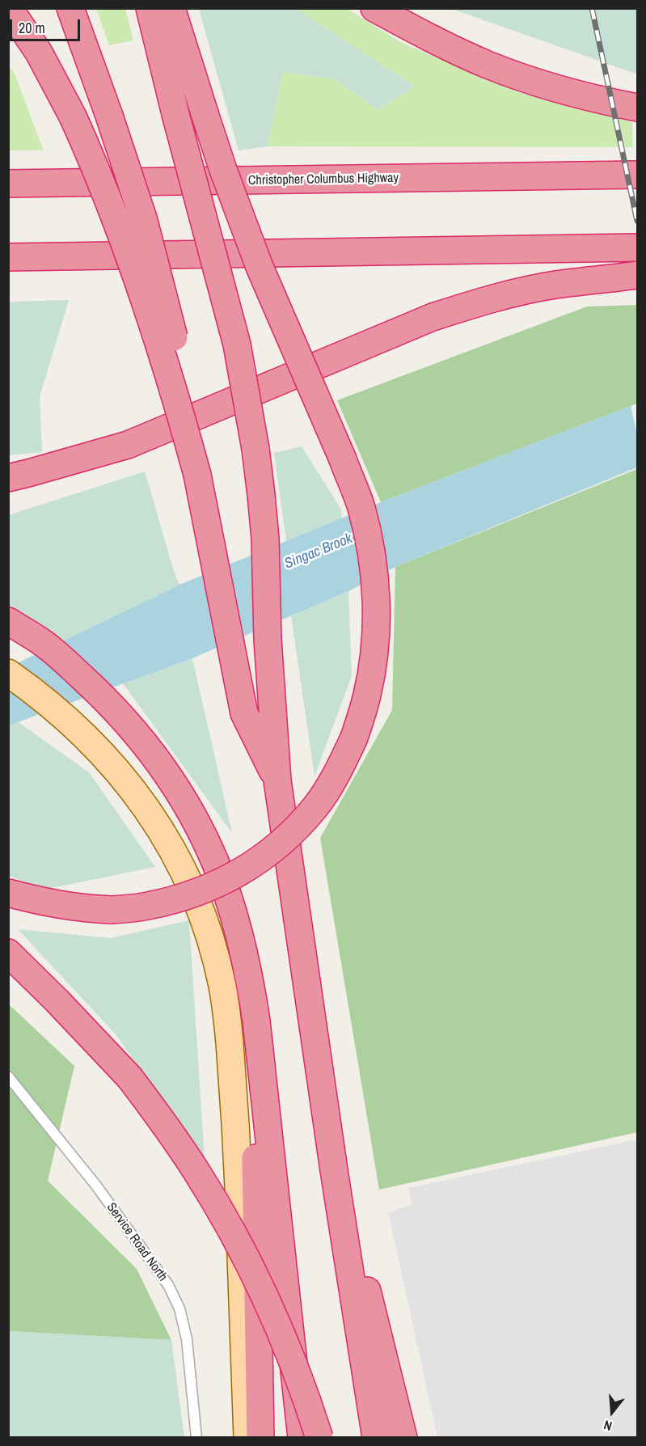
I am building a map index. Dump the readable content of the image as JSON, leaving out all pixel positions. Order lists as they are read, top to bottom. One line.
{"streets":{"highway":["Christopher Columbus Highway"],"lane":["Service Road North"]},"water":["Singac Brook"],"scale_bar":"20 m","north":"bottom"}
